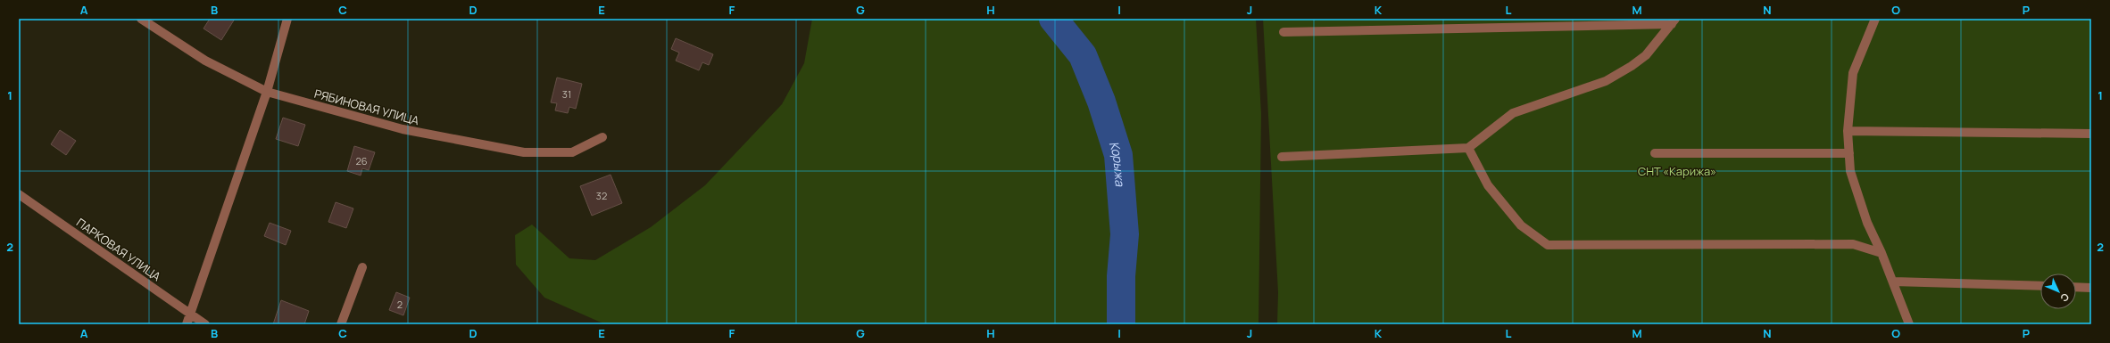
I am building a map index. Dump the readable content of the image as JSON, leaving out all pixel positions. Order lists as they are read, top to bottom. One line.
{"streets":{"street":["РЯБИНОВАЯ УЛИЦА","ПАРКОВАЯ УЛИЦА"]},"water":["Корыжа"],"parks":["СНТ «Карижа»"],"house_numbers":["31","26","32","2"],"north":"bottom right","grid":{"columns":["A","B","C","D","E","F","G","H","I","J","K","L","M","N","O","P"],"rows":["1","2"]}}
